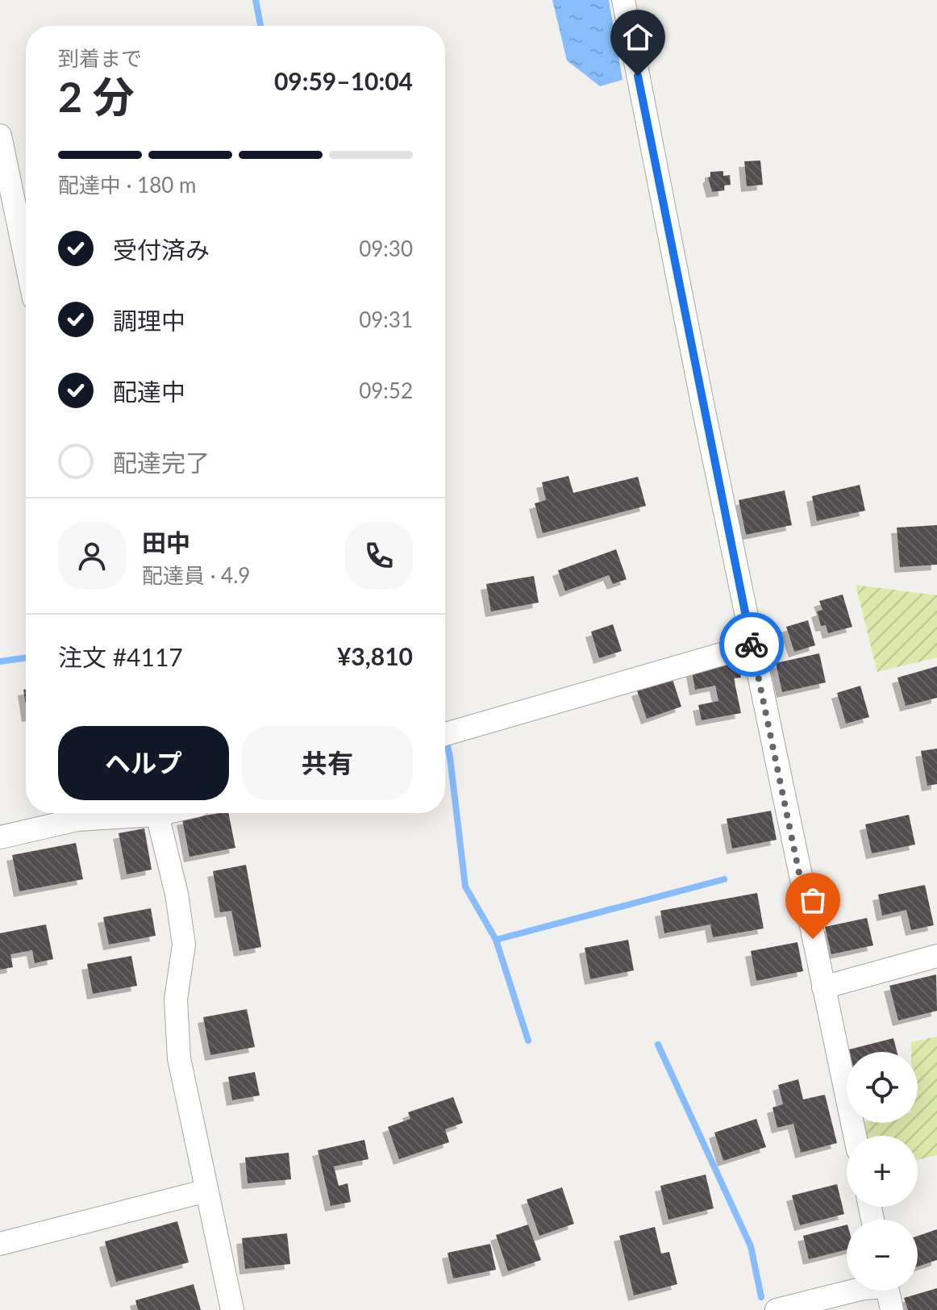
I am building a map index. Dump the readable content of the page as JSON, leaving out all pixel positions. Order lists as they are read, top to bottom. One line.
{"page":{"heading":["2 分","到着まで","09:59–10:04"],"panel":["田中","配達員 · 4.9","注文 #4117","¥3,810"],"bar":"配達中 · 180 m","list":[["受付済み","09:30"],["調理中","09:31"],["配達中","09:52"],"配達完了"],"buttons":["ヘルプ","共有"],"map_buttons":["+","−"]}}
